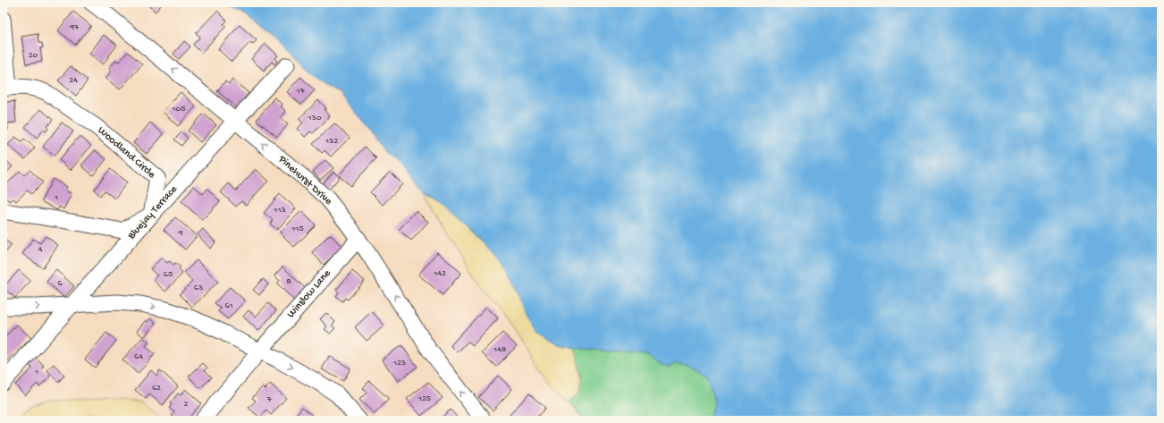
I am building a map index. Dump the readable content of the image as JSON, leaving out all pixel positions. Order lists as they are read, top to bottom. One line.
{"streets":{"street":["Woodland Circle","Pinehurst Drive","Bluejay Terrace","Winslow Lane"]},"crossings":[["Woodland Circle","Bluejay Terrace"],["Pinehurst Drive","Bluejay Terrace"],["Pinehurst Drive","Winslow Lane"]],"one_way":["Pinehurst Drive"],"house_numbers":["97","20","24","17","105","130","132","1","113","115","9","4","142","65","8","6","63","61","148","64","123","1","62","125","7","2"]}
